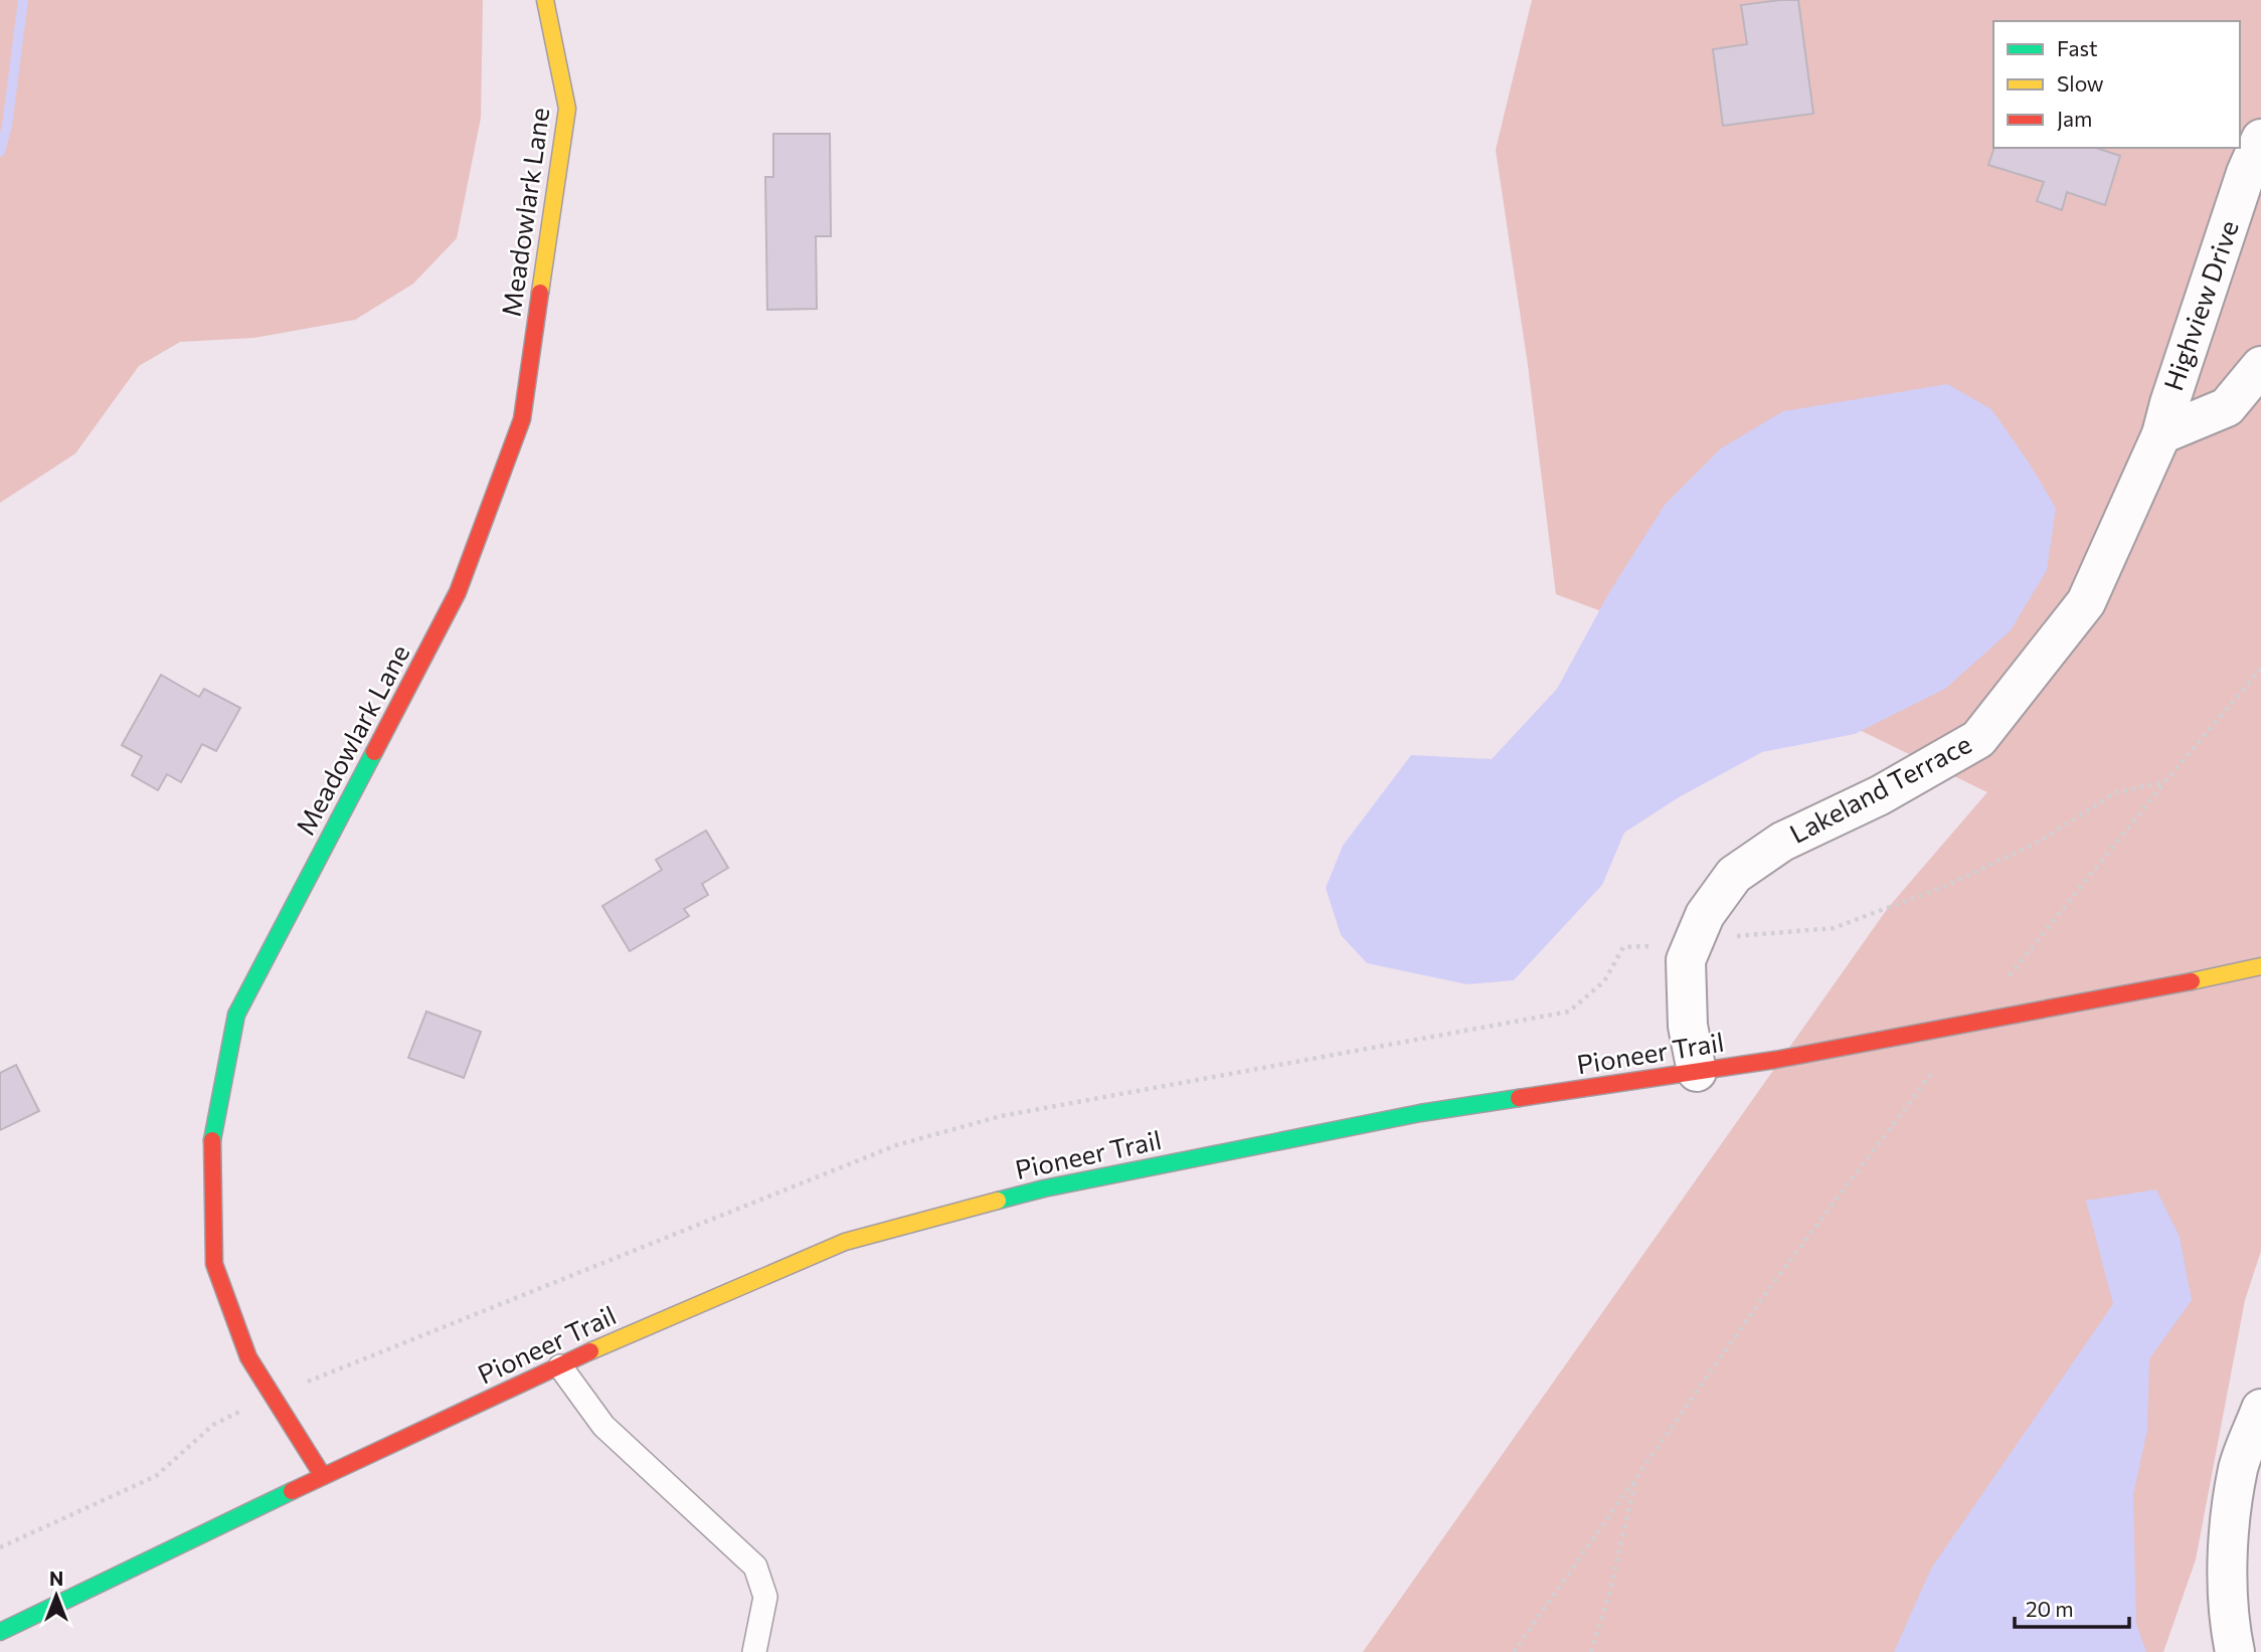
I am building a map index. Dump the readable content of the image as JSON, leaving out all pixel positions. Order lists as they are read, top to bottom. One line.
{"streets":{"main road":["Meadowlark Lane","Pioneer Trail"],"street":["Highview Drive","Lakeland Terrace"]},"crossings":[["Meadowlark Lane","Pioneer Trail"],["Highview Drive","Lakeland Terrace"],["Lakeland Terrace","Pioneer Trail"]],"legend":["Fast","Slow","Jam"],"scale_bar":"20 m","north":"top"}
